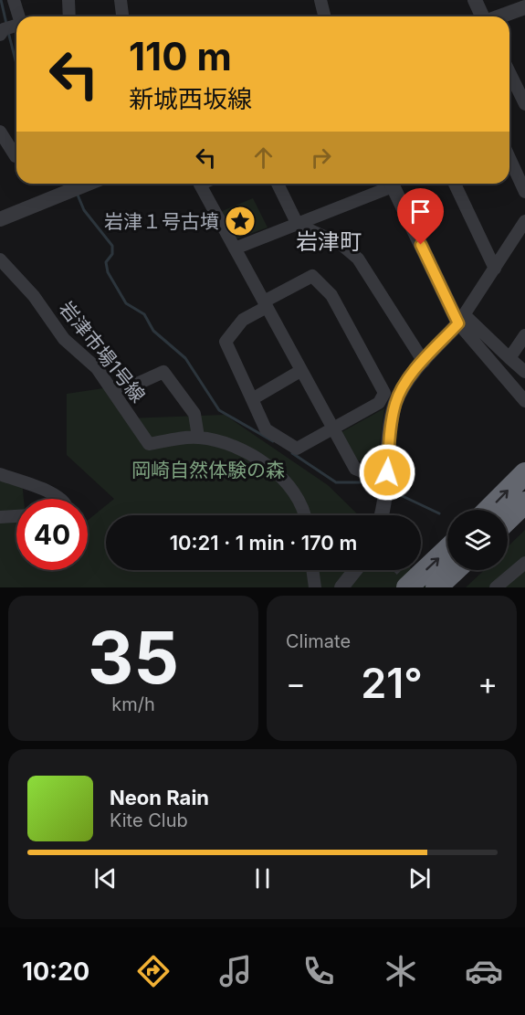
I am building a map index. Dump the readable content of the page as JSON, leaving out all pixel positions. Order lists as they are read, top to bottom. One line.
{"streets":{"street":["岩津市場1号線"]},"districts":["岩津町"],"parks":["岡崎自然体験の森"],"places":{"place":["岩津１号古墳"]},"page":{"turn":["110 m","新城西坂線"],"limit":"40","trip":"10:21 · 1 min · 170 m","tile":[["35","km/h"],"Climate"],"heat":["−","21°","+"],"song":["Neon Rain","Kite Club"],"tabs":"10:20"}}
